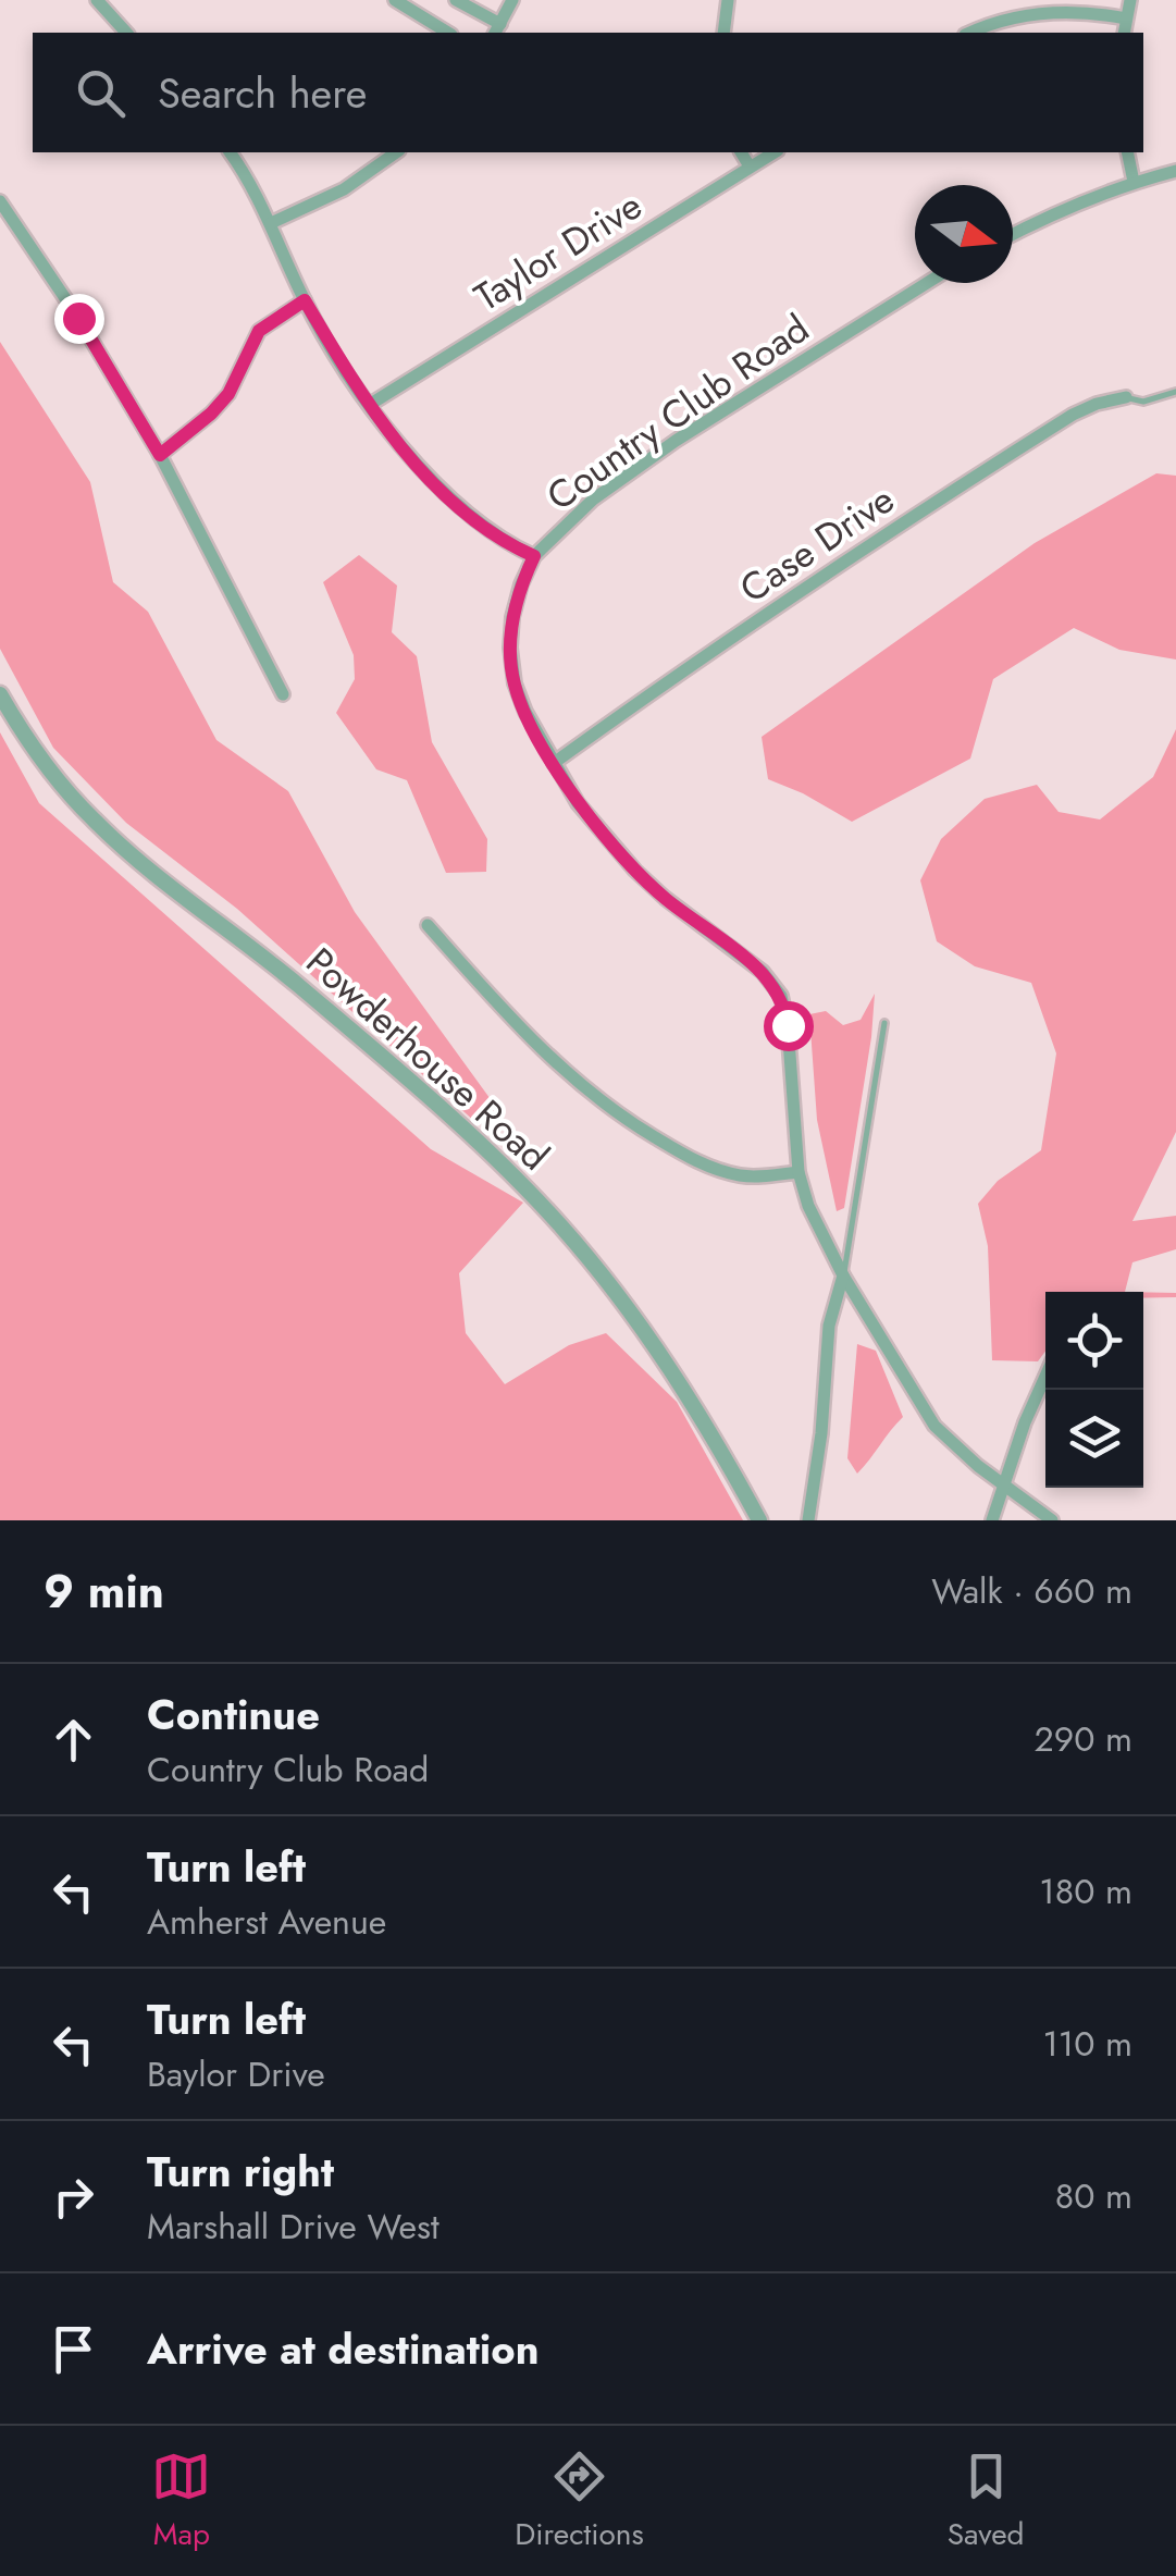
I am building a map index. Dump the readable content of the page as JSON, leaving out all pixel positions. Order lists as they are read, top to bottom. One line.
{"streets":{"street":["Taylor Drive","Country Club Road","Case Drive","Powderhouse Road"]},"crossings":[["Country Club Road","Case Drive"]],"north":"right","page":{"search":"Search here","heading":["9 min","Walk · 660 m"],"list":[["Continue","Country Club Road","290 m"],["Turn left","Amherst Avenue","180 m"],["Turn left","Baylor Drive","110 m"],["Turn right","Marshall Drive West","80 m"],"Arrive at destination"],"nav":["Map","Directions","Saved"]}}
